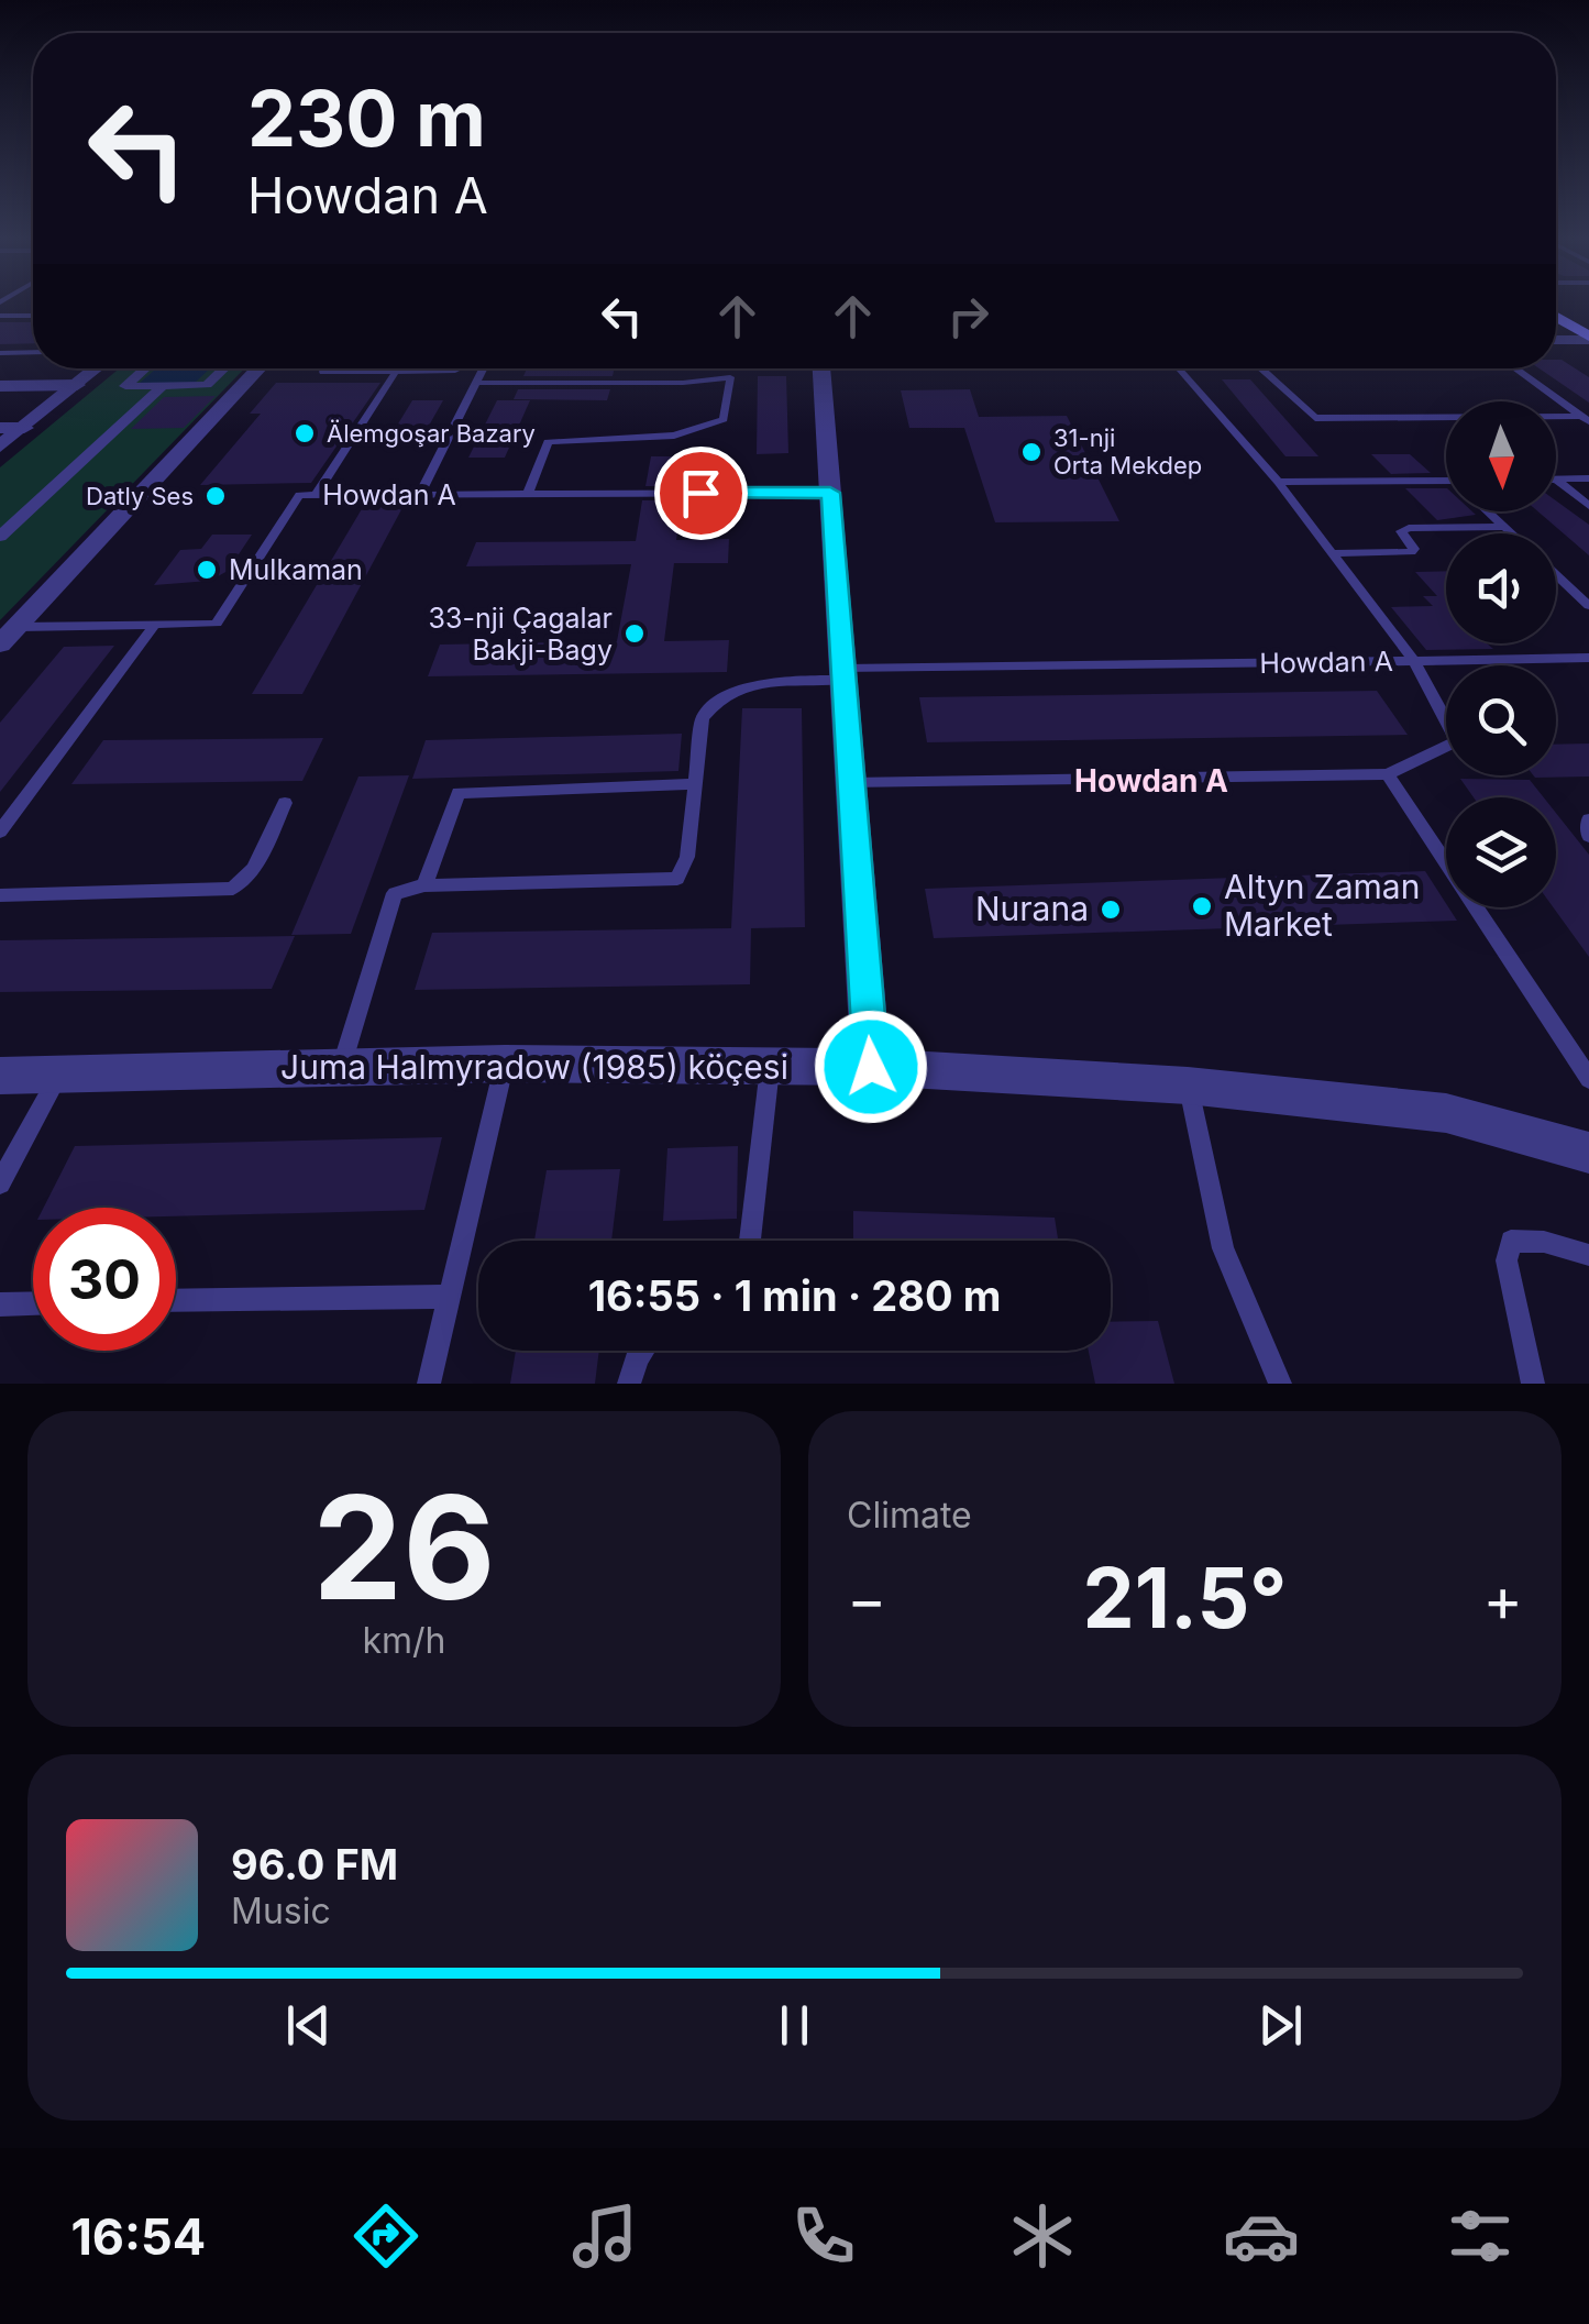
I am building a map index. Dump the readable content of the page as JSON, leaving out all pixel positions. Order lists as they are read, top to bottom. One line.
{"streets":{"street":["Juma Halmyradow (1985) köçesi"],"lane":["Howdan A"]},"districts":["Howdan A"],"places":["Älemgoşar Bazary","31-nji Orta Mekdep","Datly Ses","Mulkaman","33-nji Çagalar Bakji-Bagy","Altyn Zaman Market","Nurana"],"north":"bottom","page":{"turn":["230 m","Howdan A"],"limit":"30","trip":"16:55 · 1 min · 280 m","tile":[["26","km/h"],"Climate"],"heat":["−","21.5°","+"],"song":["96.0 FM","Music"],"tabs":"16:54"}}
